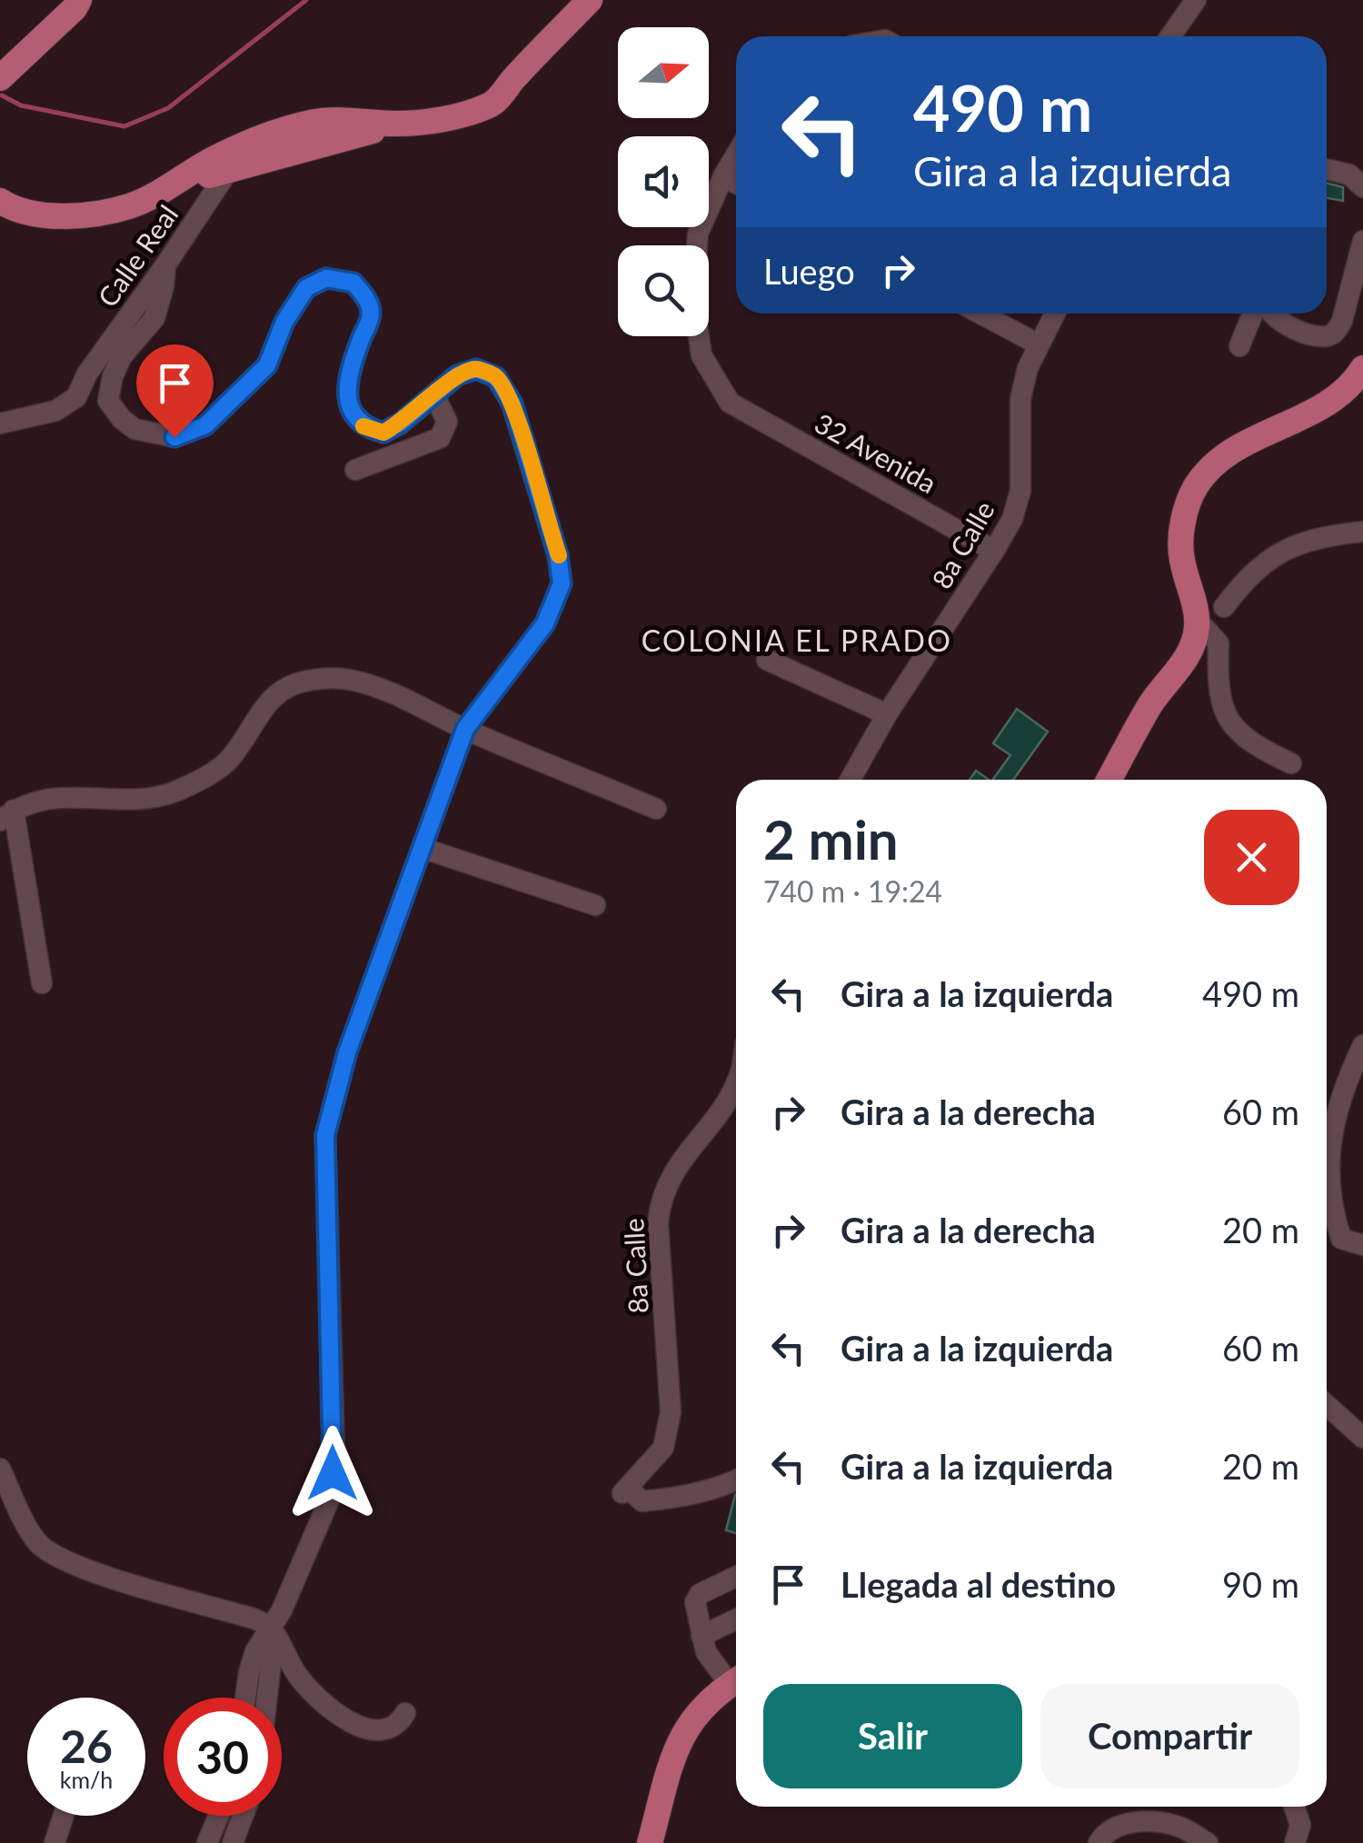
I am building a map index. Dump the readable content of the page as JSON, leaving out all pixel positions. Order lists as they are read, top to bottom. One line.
{"streets":{"street":["Calle Real","32 Avenida","8a Calle"]},"crossings":[["32 Avenida","8a Calle"]],"districts":["COLONIA EL PRADO"],"north":"right","page":{"turn":["490 m","Gira a la izquierda"],"then":"Luego","heading":["2 min","740 m · 19:24"],"list":[{"name":"Gira a la izquierda","value":"490 m"},{"name":"Gira a la derecha","value":"60 m"},{"name":"Gira a la derecha","value":"20 m"},{"name":"Gira a la izquierda","value":"60 m"},{"name":"Gira a la izquierda","value":"20 m"},{"name":"Llegada al destino","value":"90 m"}],"buttons":["Salir","Compartir"],"speed":"26 km/h","limit":"30"}}
